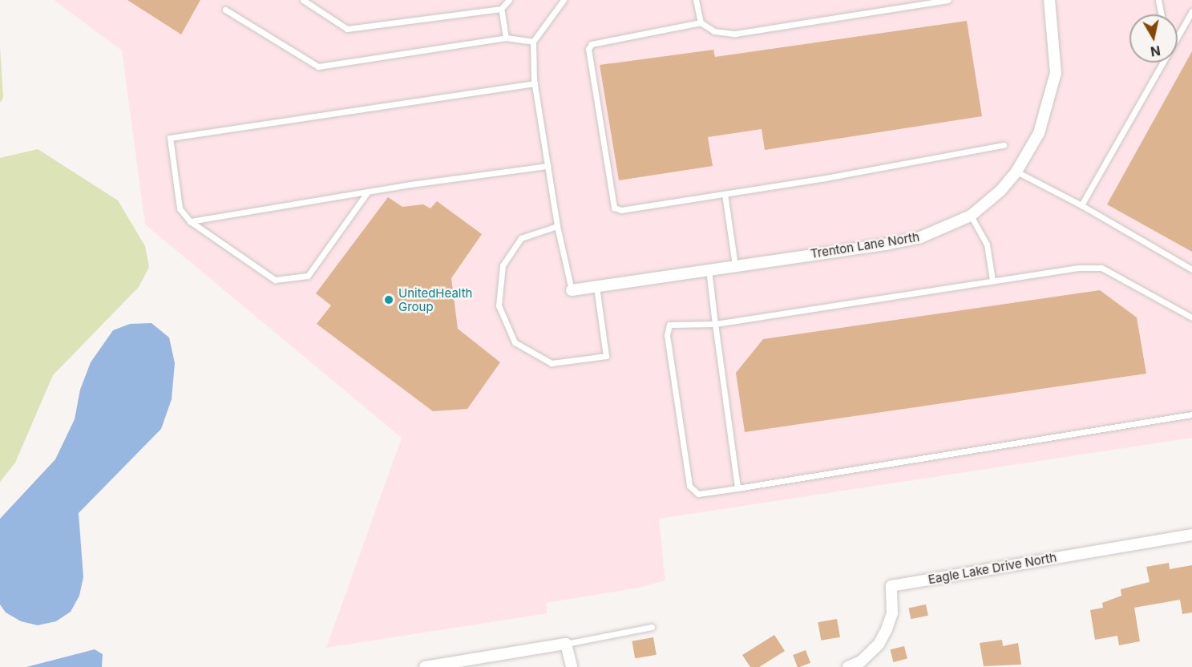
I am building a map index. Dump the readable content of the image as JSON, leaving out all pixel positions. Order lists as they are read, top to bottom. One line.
{"streets":{"street":["Trenton Lane North","Eagle Lake Drive North"]},"places":["UnitedHealth Group"],"north":"bottom"}
